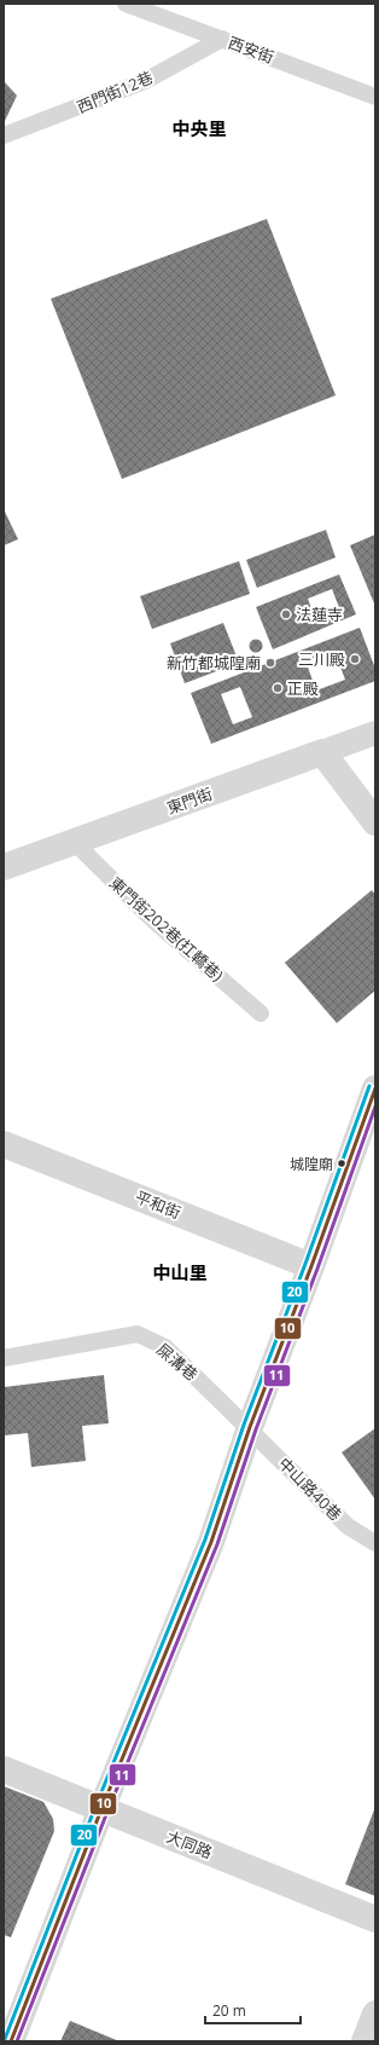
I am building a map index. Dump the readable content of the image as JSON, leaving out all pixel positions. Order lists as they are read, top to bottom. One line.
{"streets":{"street":["東門街","平和街","大同路"],"lane":["西安街","西門街12巷","東門街202巷(扛轎巷)","屎溝巷","中山路40巷"]},"crossings":[["西安街","西門街12巷"],["東門街","東門街202巷(扛轎巷)"],["屎溝巷","中山路40巷"]],"districts":["中央里","中山里"],"places":["法蓮寺","三川殿","新竹都城隍廟","正殿","城隍廟"],"lines":["transit line 20","transit line 10","transit line 11"],"scale_bar":"20 m"}
